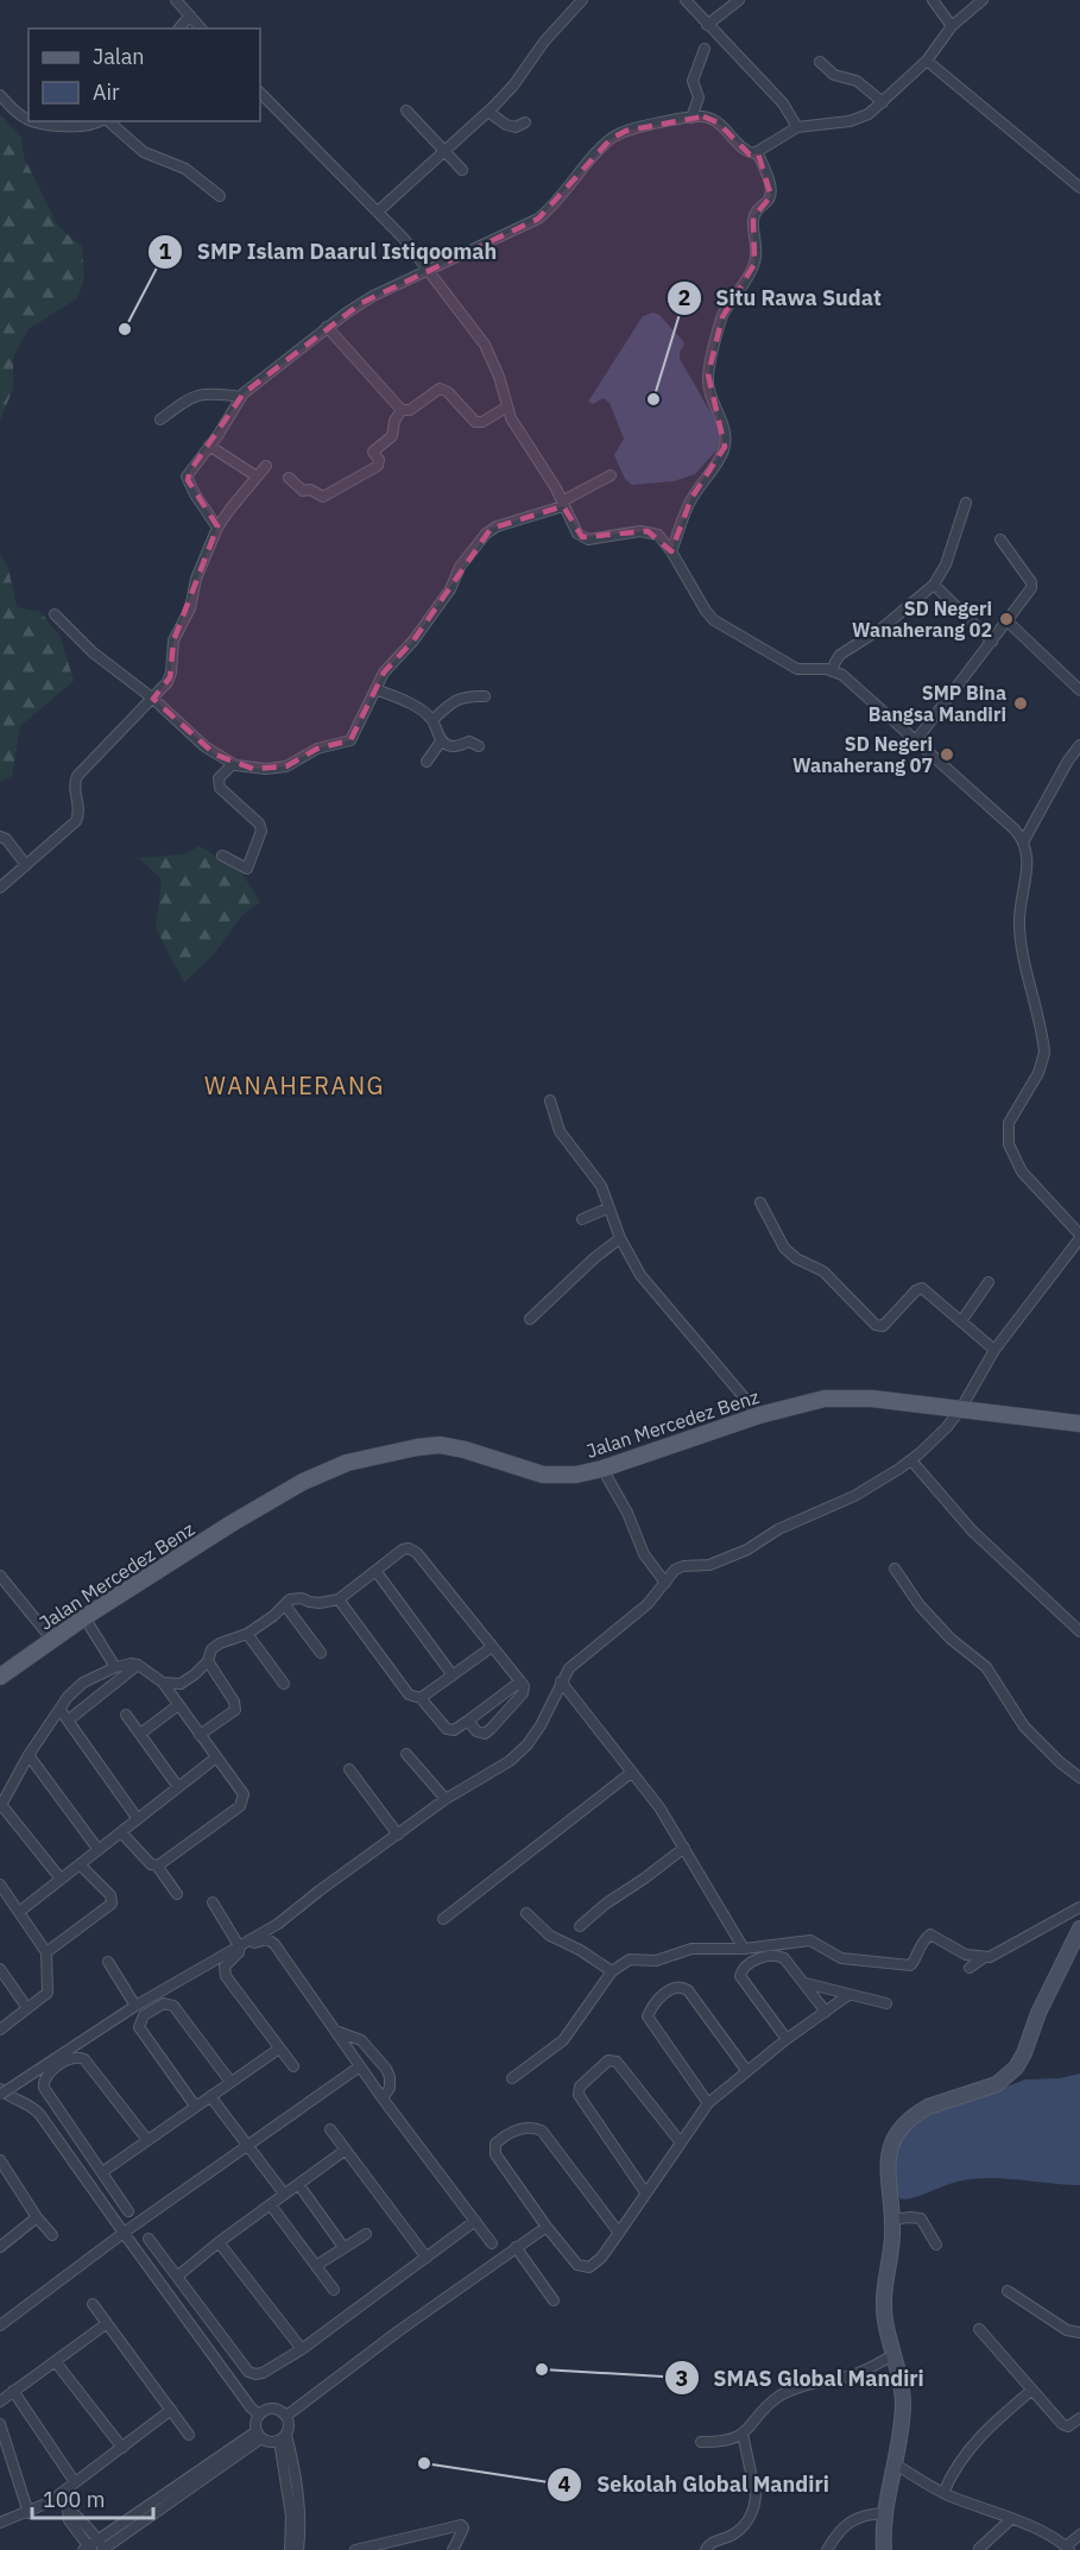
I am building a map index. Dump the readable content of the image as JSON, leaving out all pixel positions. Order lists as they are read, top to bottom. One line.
{"streets":{"main road":["Jalan Mercedez Benz"]},"districts":["WANAHERANG"],"places":["SMP Islam Daarul Istiqoomah","Situ Rawa Sudat","SD Negeri Wanaherang 02","SMP Bina Bangsa Mandiri","SD Negeri Wanaherang 07","SMAS Global Mandiri","Sekolah Global Mandiri"],"legend":["Jalan","Air"],"scale_bar":"100 m"}
